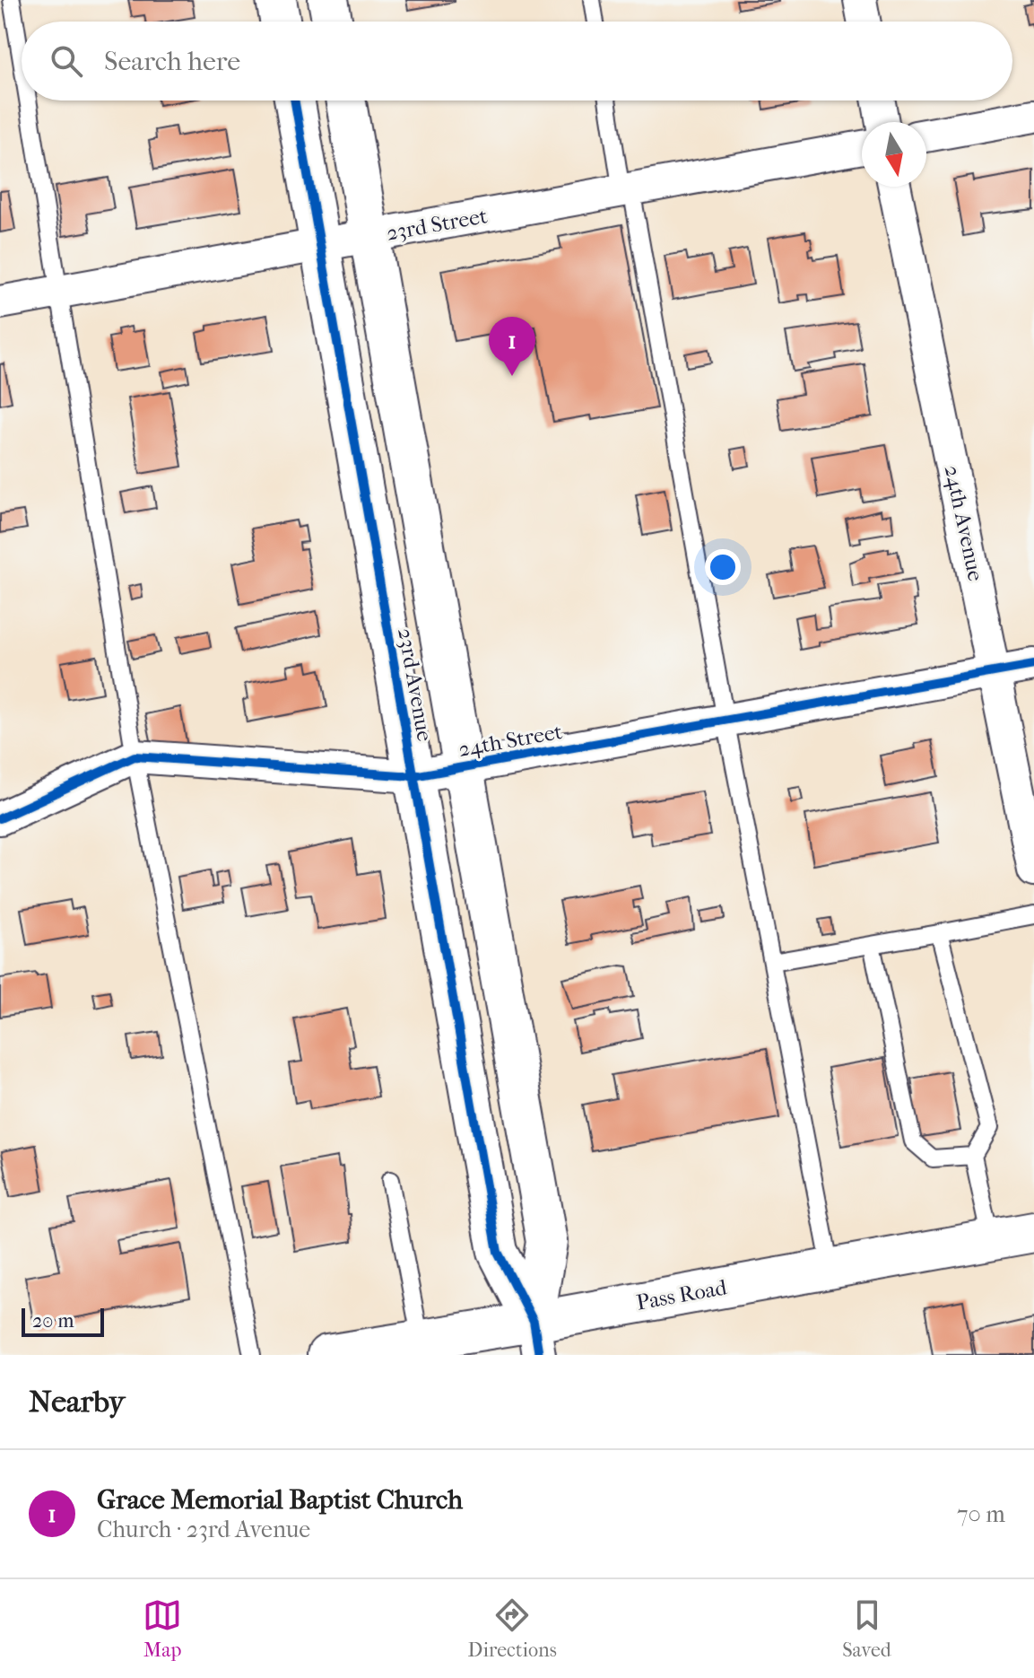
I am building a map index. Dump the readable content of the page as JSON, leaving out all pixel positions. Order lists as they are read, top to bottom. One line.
{"streets":{"street":["23rd Street","24th Avenue","23rd Avenue","24th Street","Pass Road"]},"crossings":[["23rd Street","23rd Avenue"],["24th Avenue","24th Street"],["23rd Avenue","24th Street"],["23rd Avenue","Pass Road"]],"scale_bar":"20 m","north":"bottom","page":{"search":"Search here","pins":"1","scale":"20 m","heading":"Nearby","list":[{"mark":"1","name":"Grace Memorial Baptist Church","note":"Church · 23rd Avenue","value":"70 m"}],"nav":["Map","Directions","Saved"]}}
